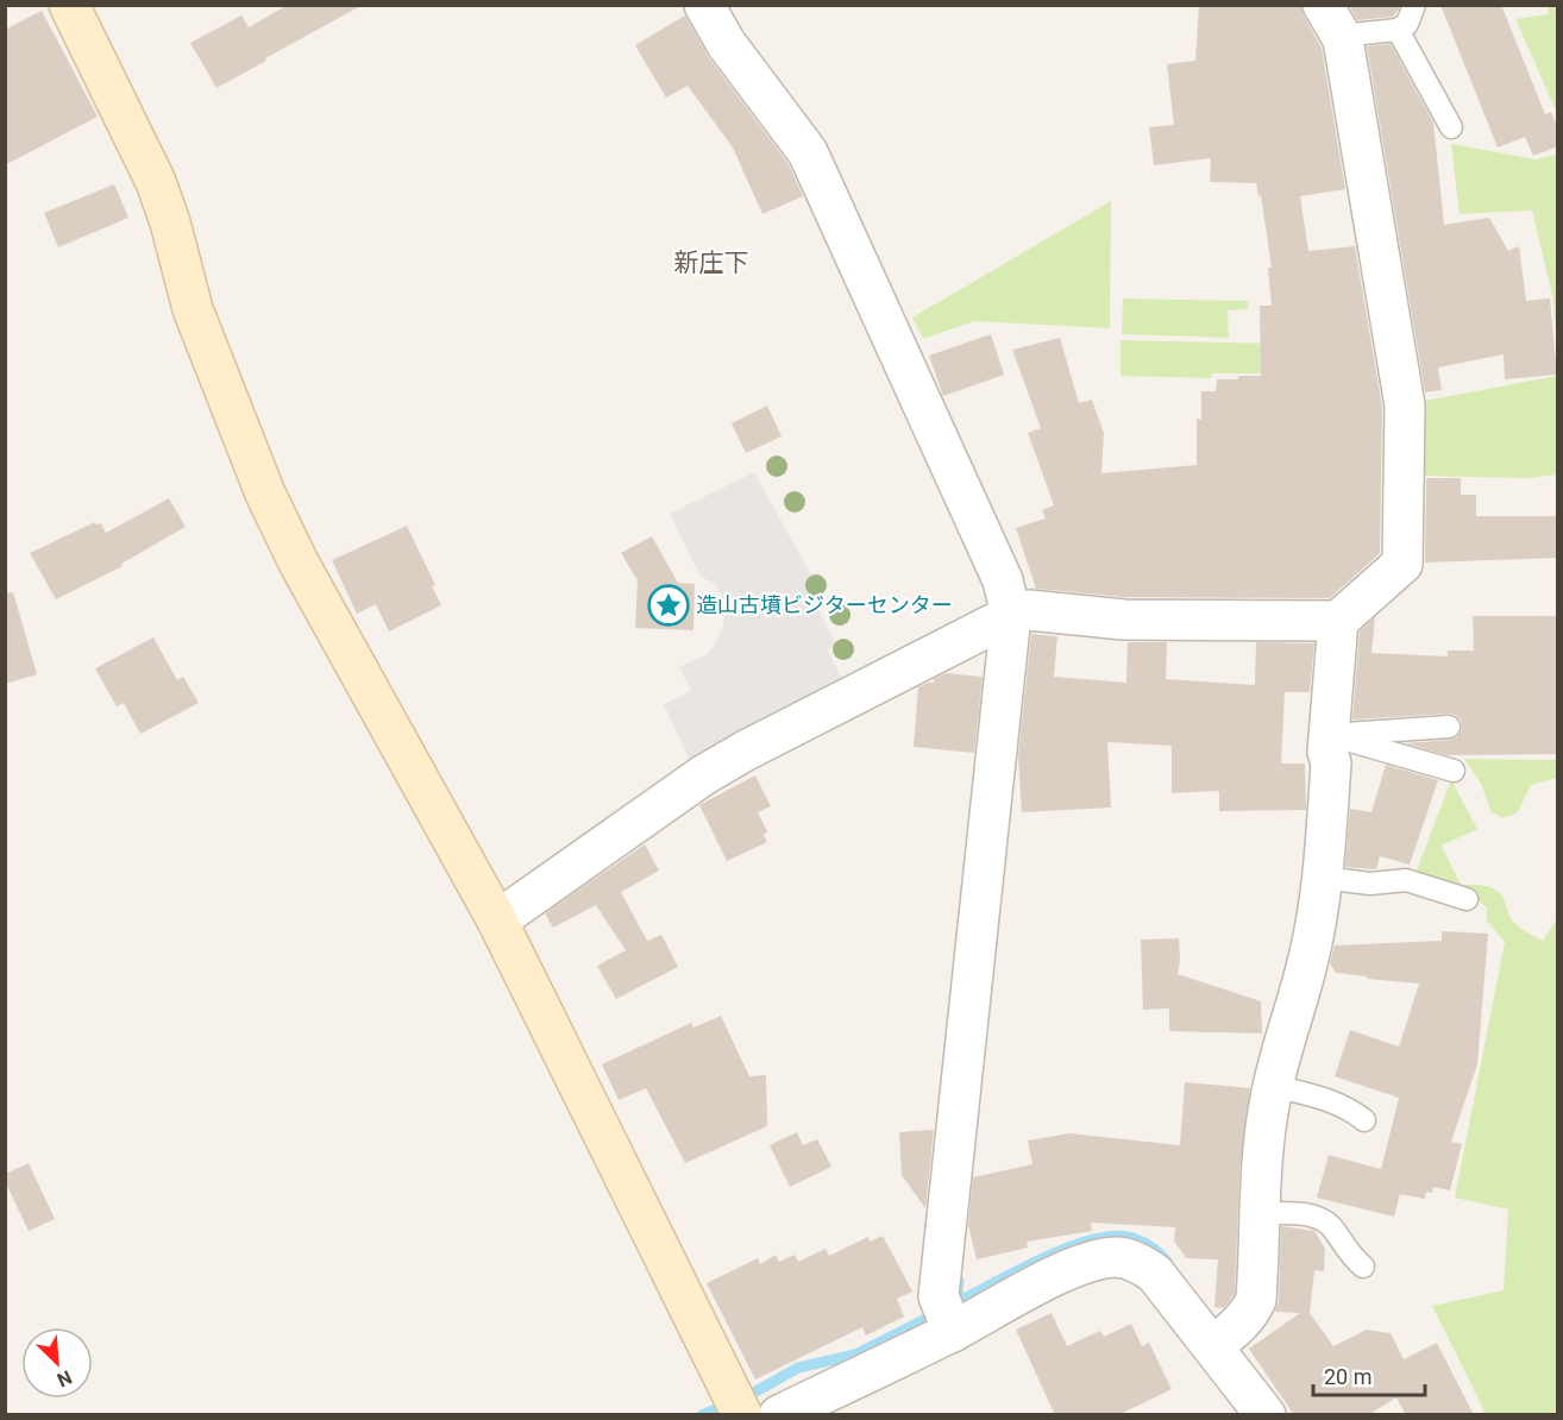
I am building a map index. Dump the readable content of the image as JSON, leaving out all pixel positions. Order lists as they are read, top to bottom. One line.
{"districts":["新庄下"],"places":{"place":["造山古墳ビジターセンター"]},"scale_bar":"20 m","north":"bottom right"}
